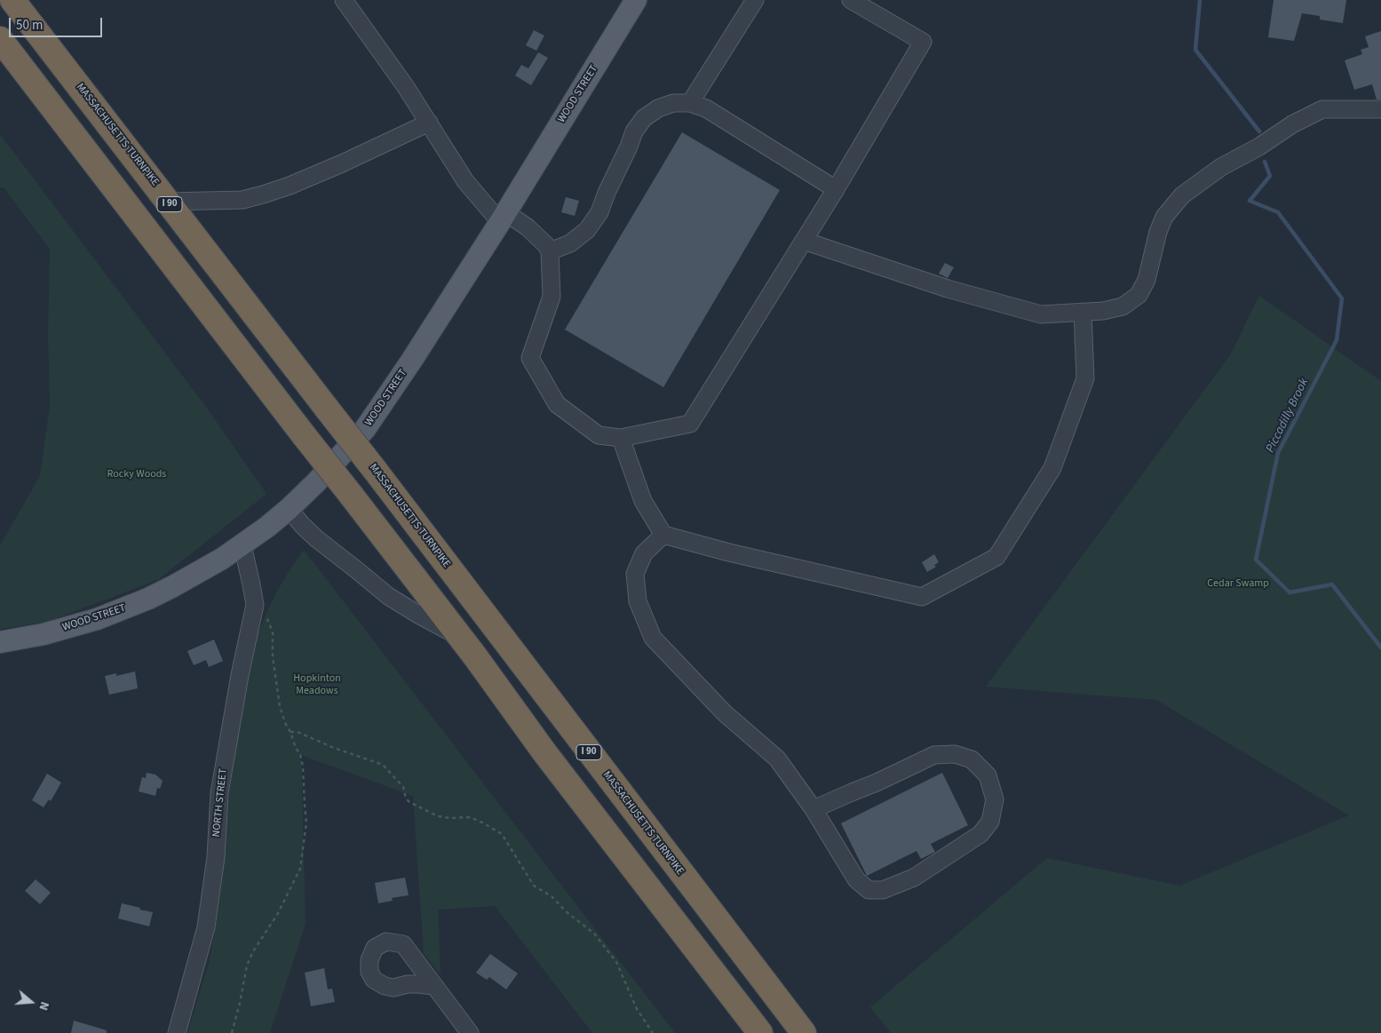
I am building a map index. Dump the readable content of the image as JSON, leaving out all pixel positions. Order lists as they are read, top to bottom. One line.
{"streets":{"highway":["MASSACHUSETTS TURNPIKE","I 90"],"main road":["WOOD STREET"],"street":["NORTH STREET"]},"crossings":[["WOOD STREET","NORTH STREET"]],"water":["Piccadilly Brook"],"parks":["Rocky Woods","Cedar Swamp","Hopkinton Meadows"],"scale_bar":"50 m","north":"right"}
